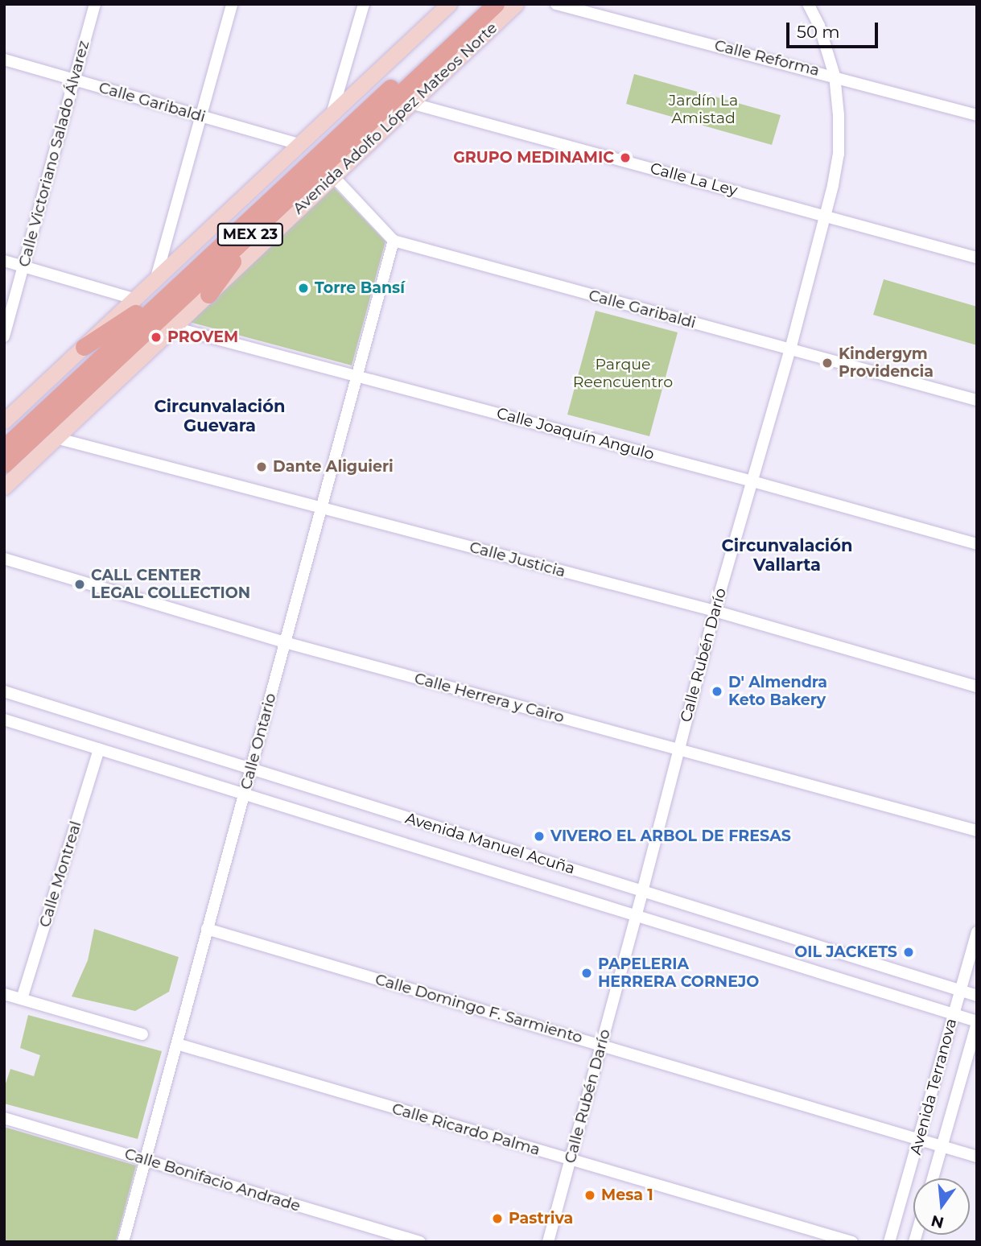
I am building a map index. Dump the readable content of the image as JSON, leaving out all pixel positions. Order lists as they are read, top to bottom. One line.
{"streets":{"main road":["Avenida Adolfo López Mateos Norte","MEX 23"],"street":["Calle Reforma","Calle Garibaldi","Calle Victoriano Salado Álvarez","Calle La Ley","Calle Joaquín Angulo","Calle Justicia","Calle Rubén Darío","Calle Herrera y Cairo","Calle Ontario","Avenida Manuel Acuña","Calle Montreal","Calle Domingo F. Sarmiento","Avenida Terranova","Calle Ricardo Palma","Calle Bonifacio Andrade"]},"crossings":[["Calle Reforma","Calle Rubén Darío"],["Calle Garibaldi","Calle Victoriano Salado Álvarez"],["Calle Garibaldi","Calle Rubén Darío"],["Calle Garibaldi","Calle Ontario"],["Avenida Adolfo López Mateos Norte","Calle La Ley"],["Avenida Adolfo López Mateos Norte","Calle Joaquín Angulo"],["Avenida Adolfo López Mateos Norte","Calle Justicia"],["Calle La Ley","Calle Rubén Darío"],["Calle Joaquín Angulo","Calle Rubén Darío"],["Calle Joaquín Angulo","Calle Ontario"],["Calle Justicia","Calle Rubén Darío"],["Calle Justicia","Calle Ontario"],["Calle Rubén Darío","Calle Herrera y Cairo"],["Calle Rubén Darío","Avenida Manuel Acuña"],["Calle Rubén Darío","Calle Domingo F. Sarmiento"],["Calle Rubén Darío","Calle Ricardo Palma"],["Calle Herrera y Cairo","Calle Ontario"],["Calle Ontario","Avenida Manuel Acuña"],["Calle Ontario","Calle Domingo F. Sarmiento"],["Calle Ontario","Calle Ricardo Palma"],["Calle Ontario","Calle Bonifacio Andrade"],["Avenida Manuel Acuña","Calle Montreal"],["Avenida Manuel Acuña","Avenida Terranova"],["Calle Domingo F. Sarmiento","Avenida Terranova"]],"districts":["Circunvalación Guevara","Circunvalación Vallarta"],"parks":["Jardín La Amistad","Parque Reencuentro"],"places":["GRUPO MEDINAMIC","Torre Bansí","PROVEM","Kindergym Providencia","Dante Aliguieri","CALL CENTER LEGAL COLLECTION","D' Almendra Keto Bakery","VIVERO EL ARBOL DE FRESAS","OIL JACKETS","PAPELERIA HERRERA CORNEJO","Mesa 1","Pastriva"],"scale_bar":"50 m","north":"bottom"}
